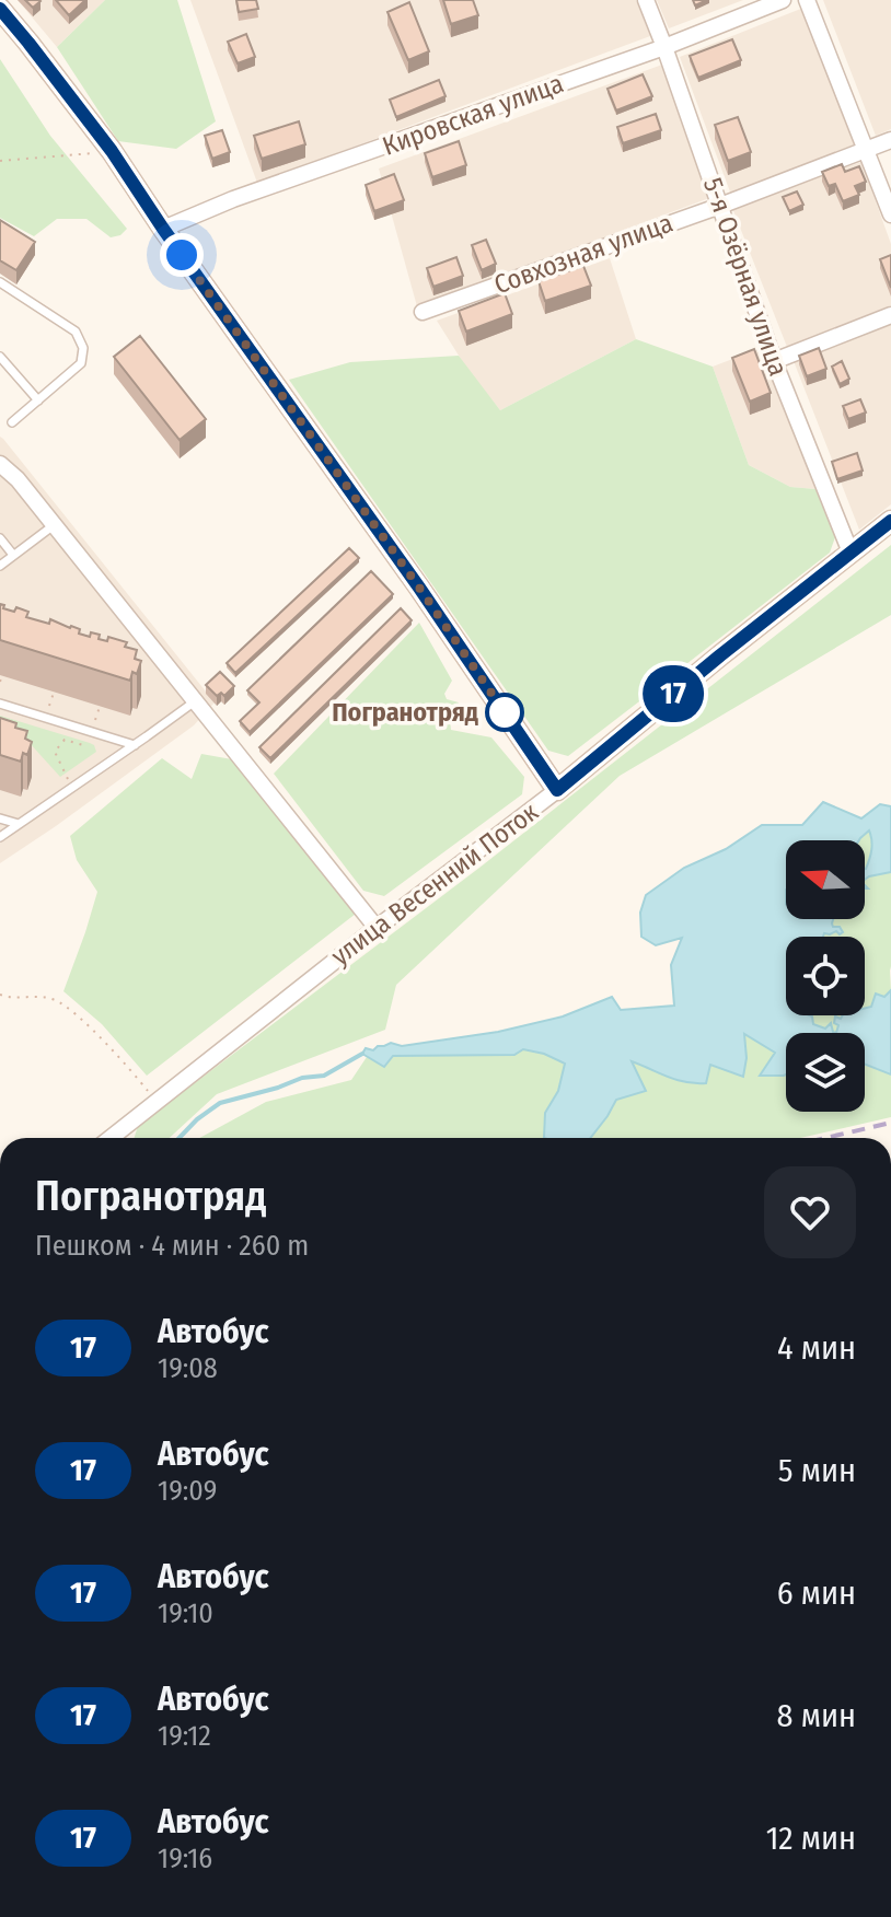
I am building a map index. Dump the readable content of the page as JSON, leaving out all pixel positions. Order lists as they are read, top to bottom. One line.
{"streets":{"street":["Кировская улица","Совхозная улица","5-я Озёрная улица","улица Весенний Поток"]},"crossings":[["Кировская улица","5-я Озёрная улица"],["Совхозная улица","5-я Озёрная улица"],["5-я Озёрная улица","улица Весенний Поток"]],"places":["Погранотряд"],"lines":["bus line 17"],"north":"left","page":{"on_map":"17","heading":["Погранотряд","Пешком · 4 мин · 260 m"],"list":[{"mark":"17","name":"Автобус","note":"19:08","value":"4 мин"},{"mark":"17","name":"Автобус","note":"19:09","value":"5 мин"},{"mark":"17","name":"Автобус","note":"19:10","value":"6 мин"},{"mark":"17","name":"Автобус","note":"19:12","value":"8 мин"},{"mark":"17","name":"Автобус","note":"19:16","value":"12 мин"}]}}
